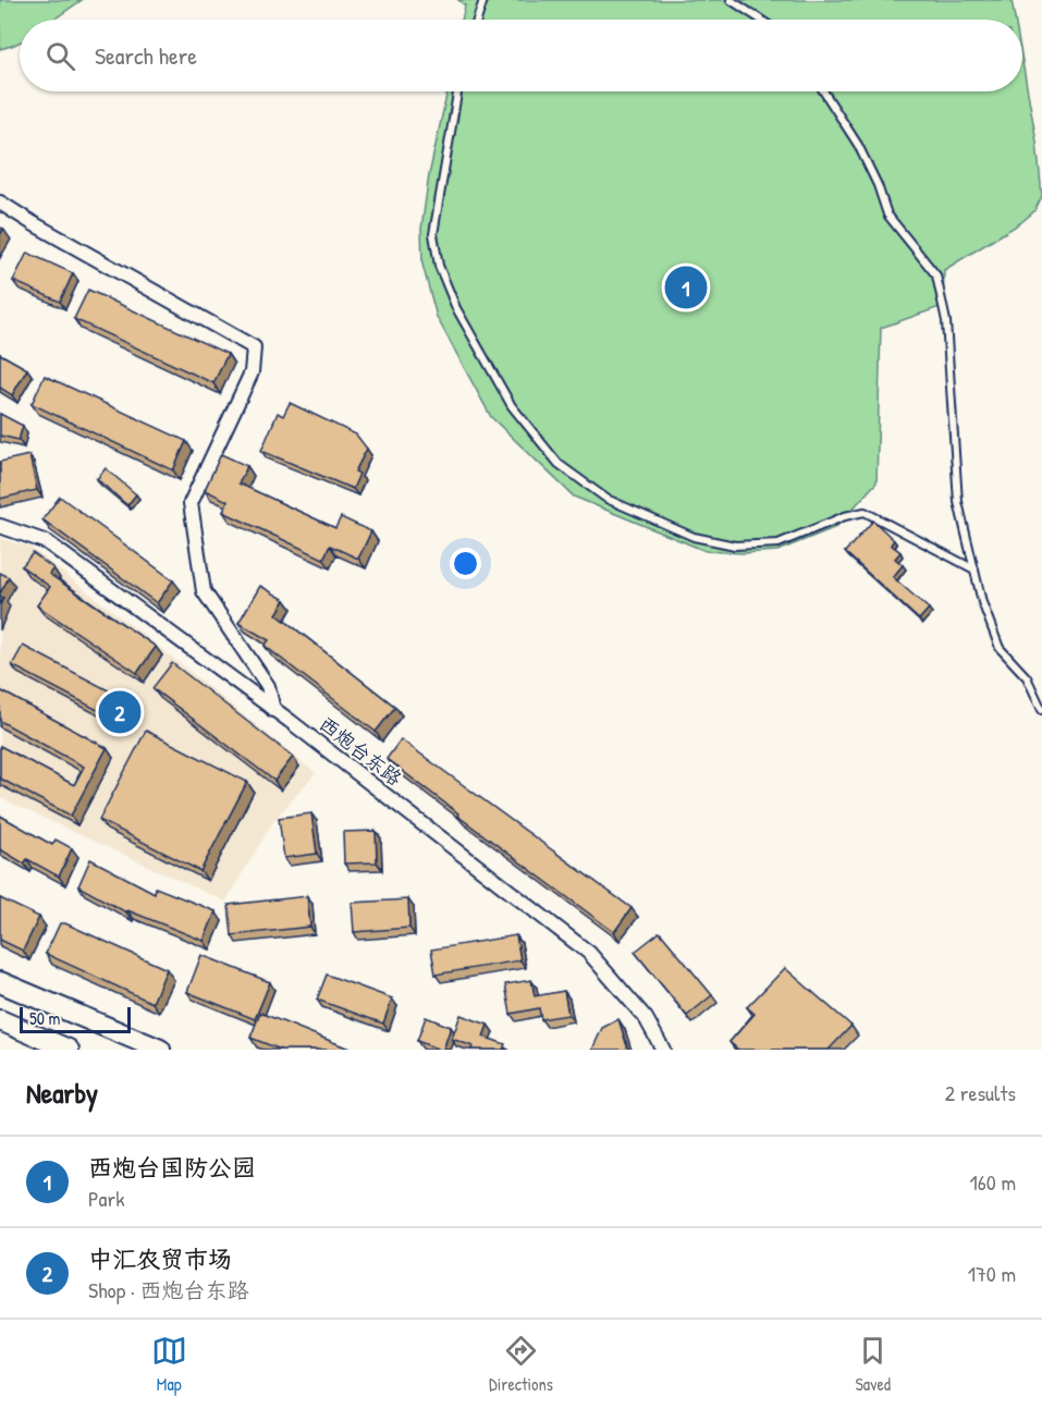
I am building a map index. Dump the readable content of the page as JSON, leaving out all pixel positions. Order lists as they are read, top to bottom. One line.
{"streets":{"street":["西炮台东路"]},"scale_bar":"50 m","page":{"search":"Search here","pins":["1","2"],"scale":"50 m","heading":["Nearby","2 results"],"list":[{"mark":"1","name":"西炮台国防公园","note":"Park","value":"160 m"},{"mark":"2","name":"中汇农贸市场","note":"Shop · 西炮台东路","value":"170 m"}],"nav":["Map","Directions","Saved"]}}
